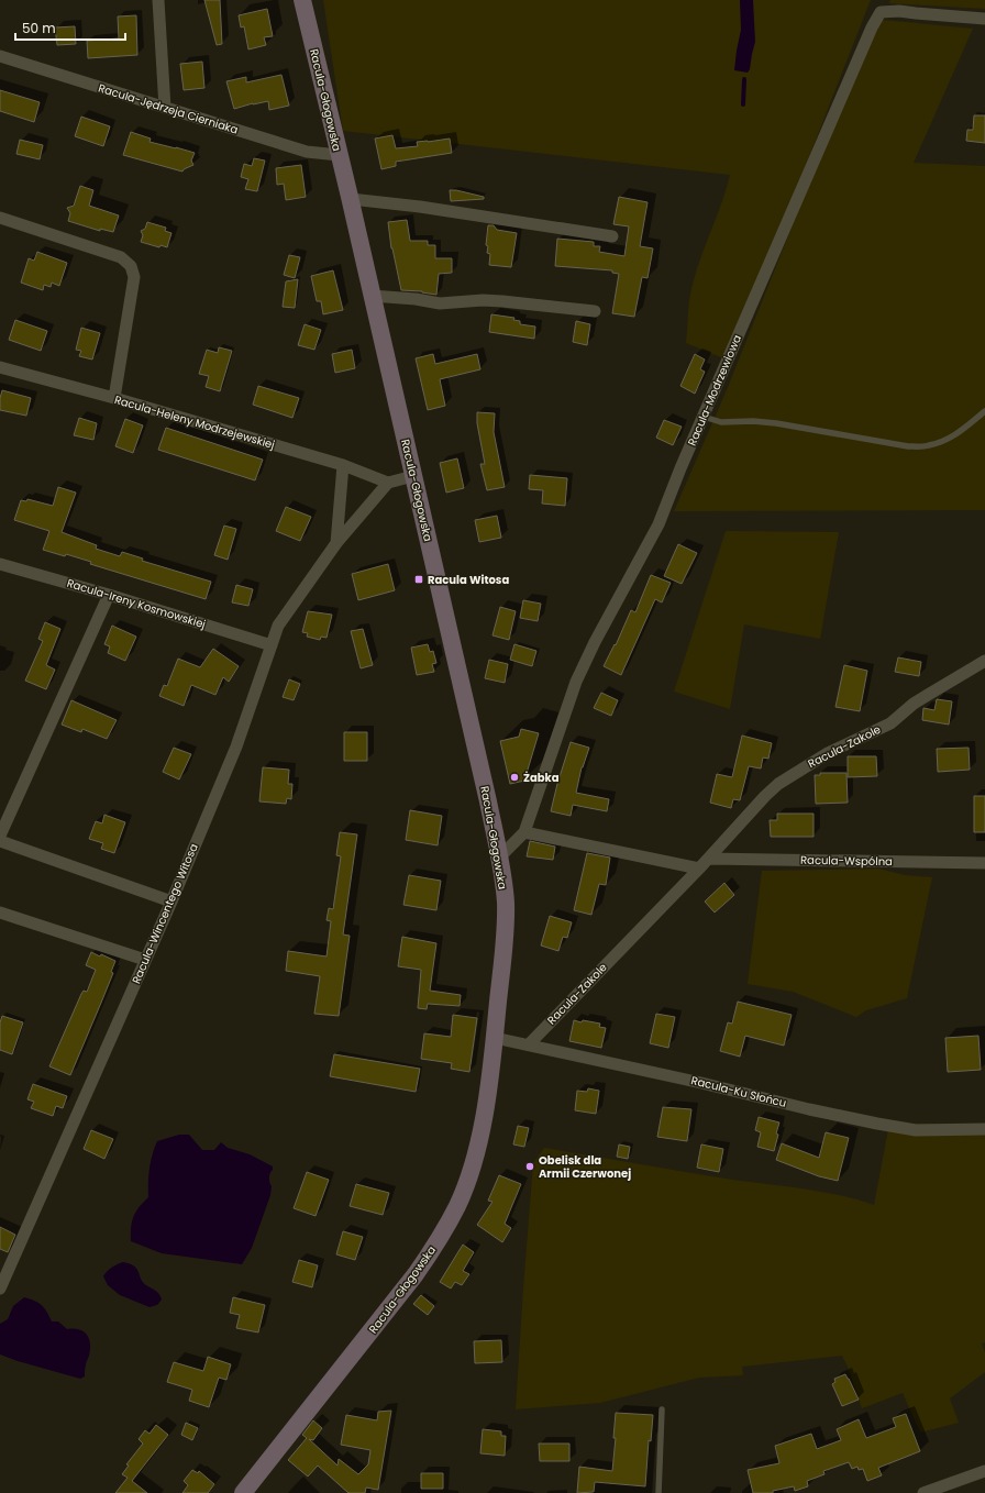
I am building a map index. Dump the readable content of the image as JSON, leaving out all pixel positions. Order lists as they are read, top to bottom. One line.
{"streets":{"street":["Racula-Głogowska","Racula-Jędrzeja Cierniaka","Racula-Modrzewiowa","Racula-Heleny Modrzejewskiej","Racula-Ireny Kosmowskiej","Racula-Zakole","Racula-Wspólna","Racula-Wincentego Witosa","Racula-Ku Słońcu"]},"crossings":[["Racula-Głogowska","Racula-Jędrzeja Cierniaka"],["Racula-Głogowska","Racula-Modrzewiowa"],["Racula-Głogowska","Racula-Ku Słońcu"],["Racula-Heleny Modrzejewskiej","Racula-Wincentego Witosa"],["Racula-Ireny Kosmowskiej","Racula-Wincentego Witosa"],["Racula-Zakole","Racula-Wspólna"],["Racula-Zakole","Racula-Ku Słońcu"]],"places":{"transit":["Racula Witosa"],"other":["Żabka","Obelisk dla Armii Czerwonej"]},"scale_bar":"50 m"}
